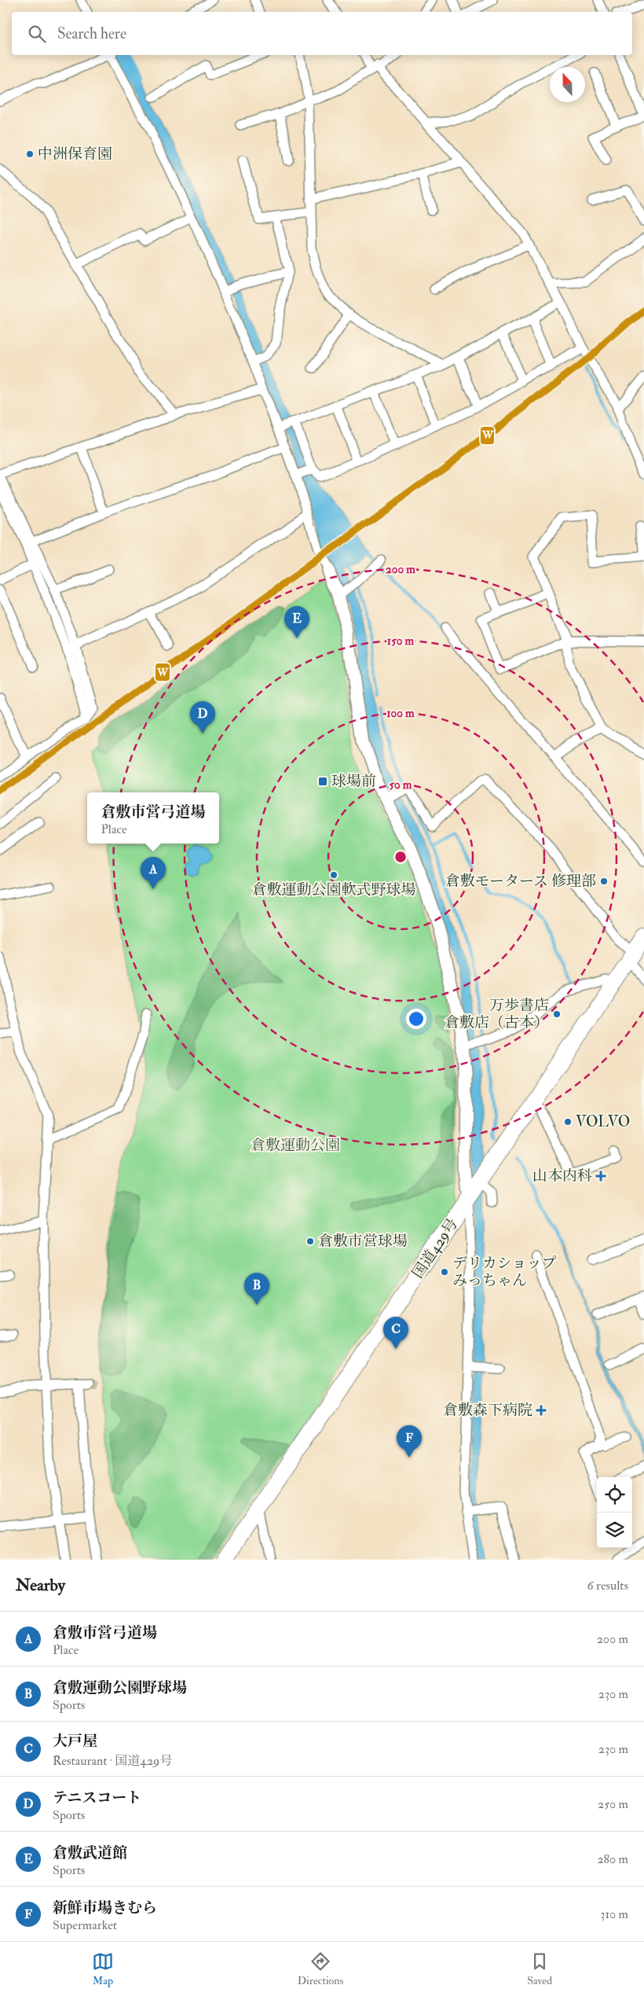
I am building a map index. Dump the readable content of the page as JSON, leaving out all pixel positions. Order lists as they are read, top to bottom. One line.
{"streets":{"highway":["国道429号"]},"parks":["倉敷運動公園"],"places":{"other":["中洲保育園","倉敷運動公園軟式野球場","倉敷モータース 修理部","万歩書店 倉敷店（古本）","VOLVO","倉敷市営球場","デリカショップ みっちゃん"],"transit":["球場前"],"health":["山本内科","倉敷森下病院"]},"lines":["transit line W"],"north":"top","page":{"search":"Search here","pins":["E","D","A","B","C","F"],"popup":["倉敷市営弓道場","Place"],"heading":["Nearby","6 results"],"list":[{"mark":"A","name":"倉敷市営弓道場","note":"Place","value":"200 m"},{"mark":"B","name":"倉敷運動公園野球場","note":"Sports","value":"230 m"},{"mark":"C","name":"大戸屋","note":"Restaurant · 国道429号","value":"230 m"},{"mark":"D","name":"テニスコート","note":"Sports","value":"250 m"},{"mark":"E","name":"倉敷武道館","note":"Sports","value":"280 m"},{"mark":"F","name":"新鮮市場きむら","note":"Supermarket","value":"310 m"}],"nav":["Map","Directions","Saved"]},"rings":["200 m","150 m","100 m","50 m"]}
